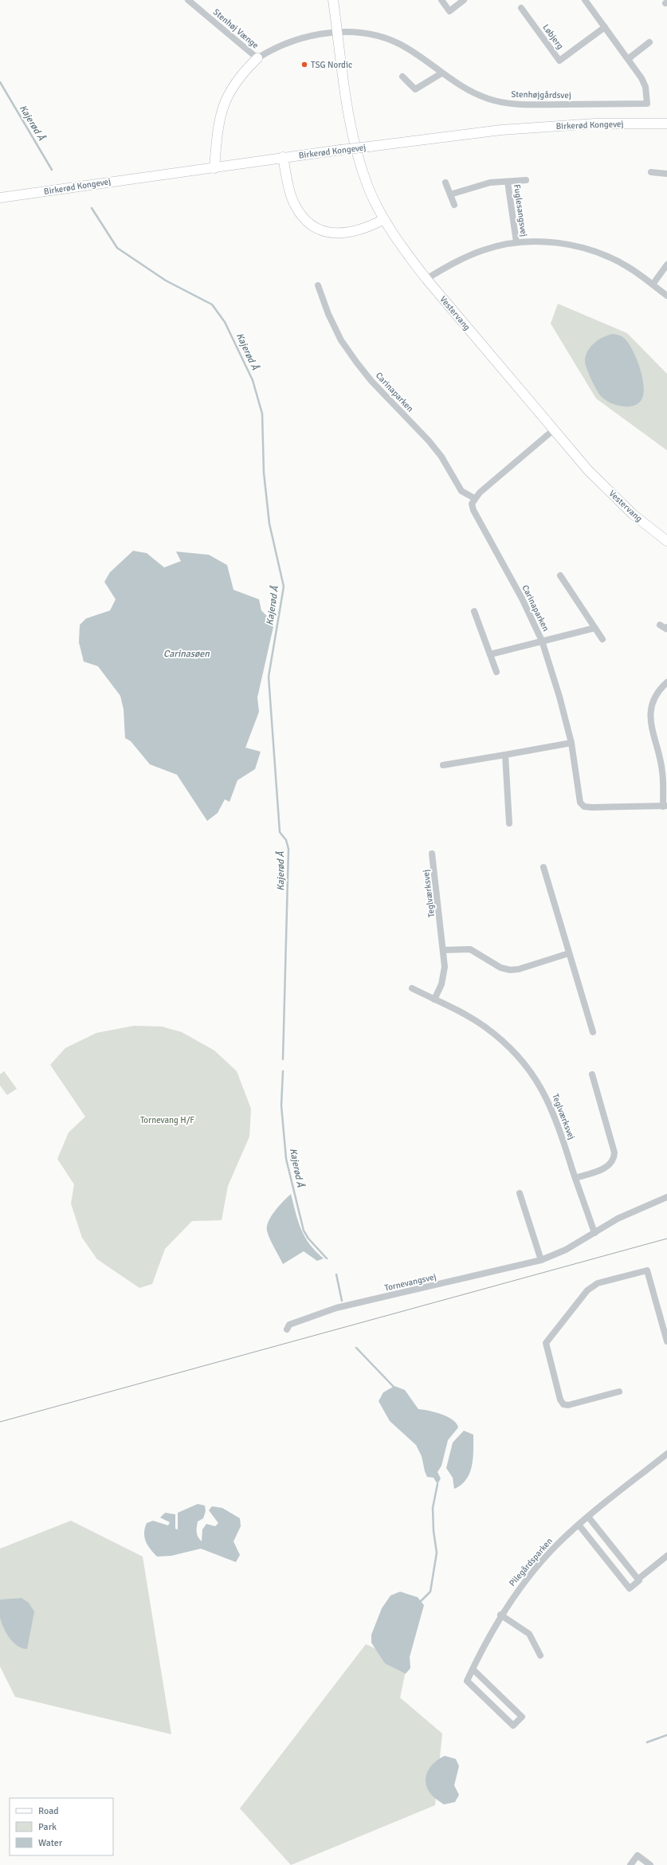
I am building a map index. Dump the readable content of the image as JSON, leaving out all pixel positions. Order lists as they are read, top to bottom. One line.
{"streets":{"main road":["Birkerød Kongevej","Vestervang"],"street":["Stenhøj Vænge","Løbjerg","Stenhøjgårdsvej","Fuglesangsvej","Carinaparken","Teglværksvej","Tornevangsvej","Pilegårdsparken"]},"crossings":[["Stenhøj Vænge","Stenhøjgårdsvej"],["Stenhøjgårdsvej","Vestervang"],["Fuglesangsvej","Vestervang"],["Teglværksvej","Tornevangsvej"]],"water":["Kajerød Å","Carinasøen"],"parks":["Tornevang H/F"],"places":["TSG Nordic"],"legend":["Road","Park","Water"]}
